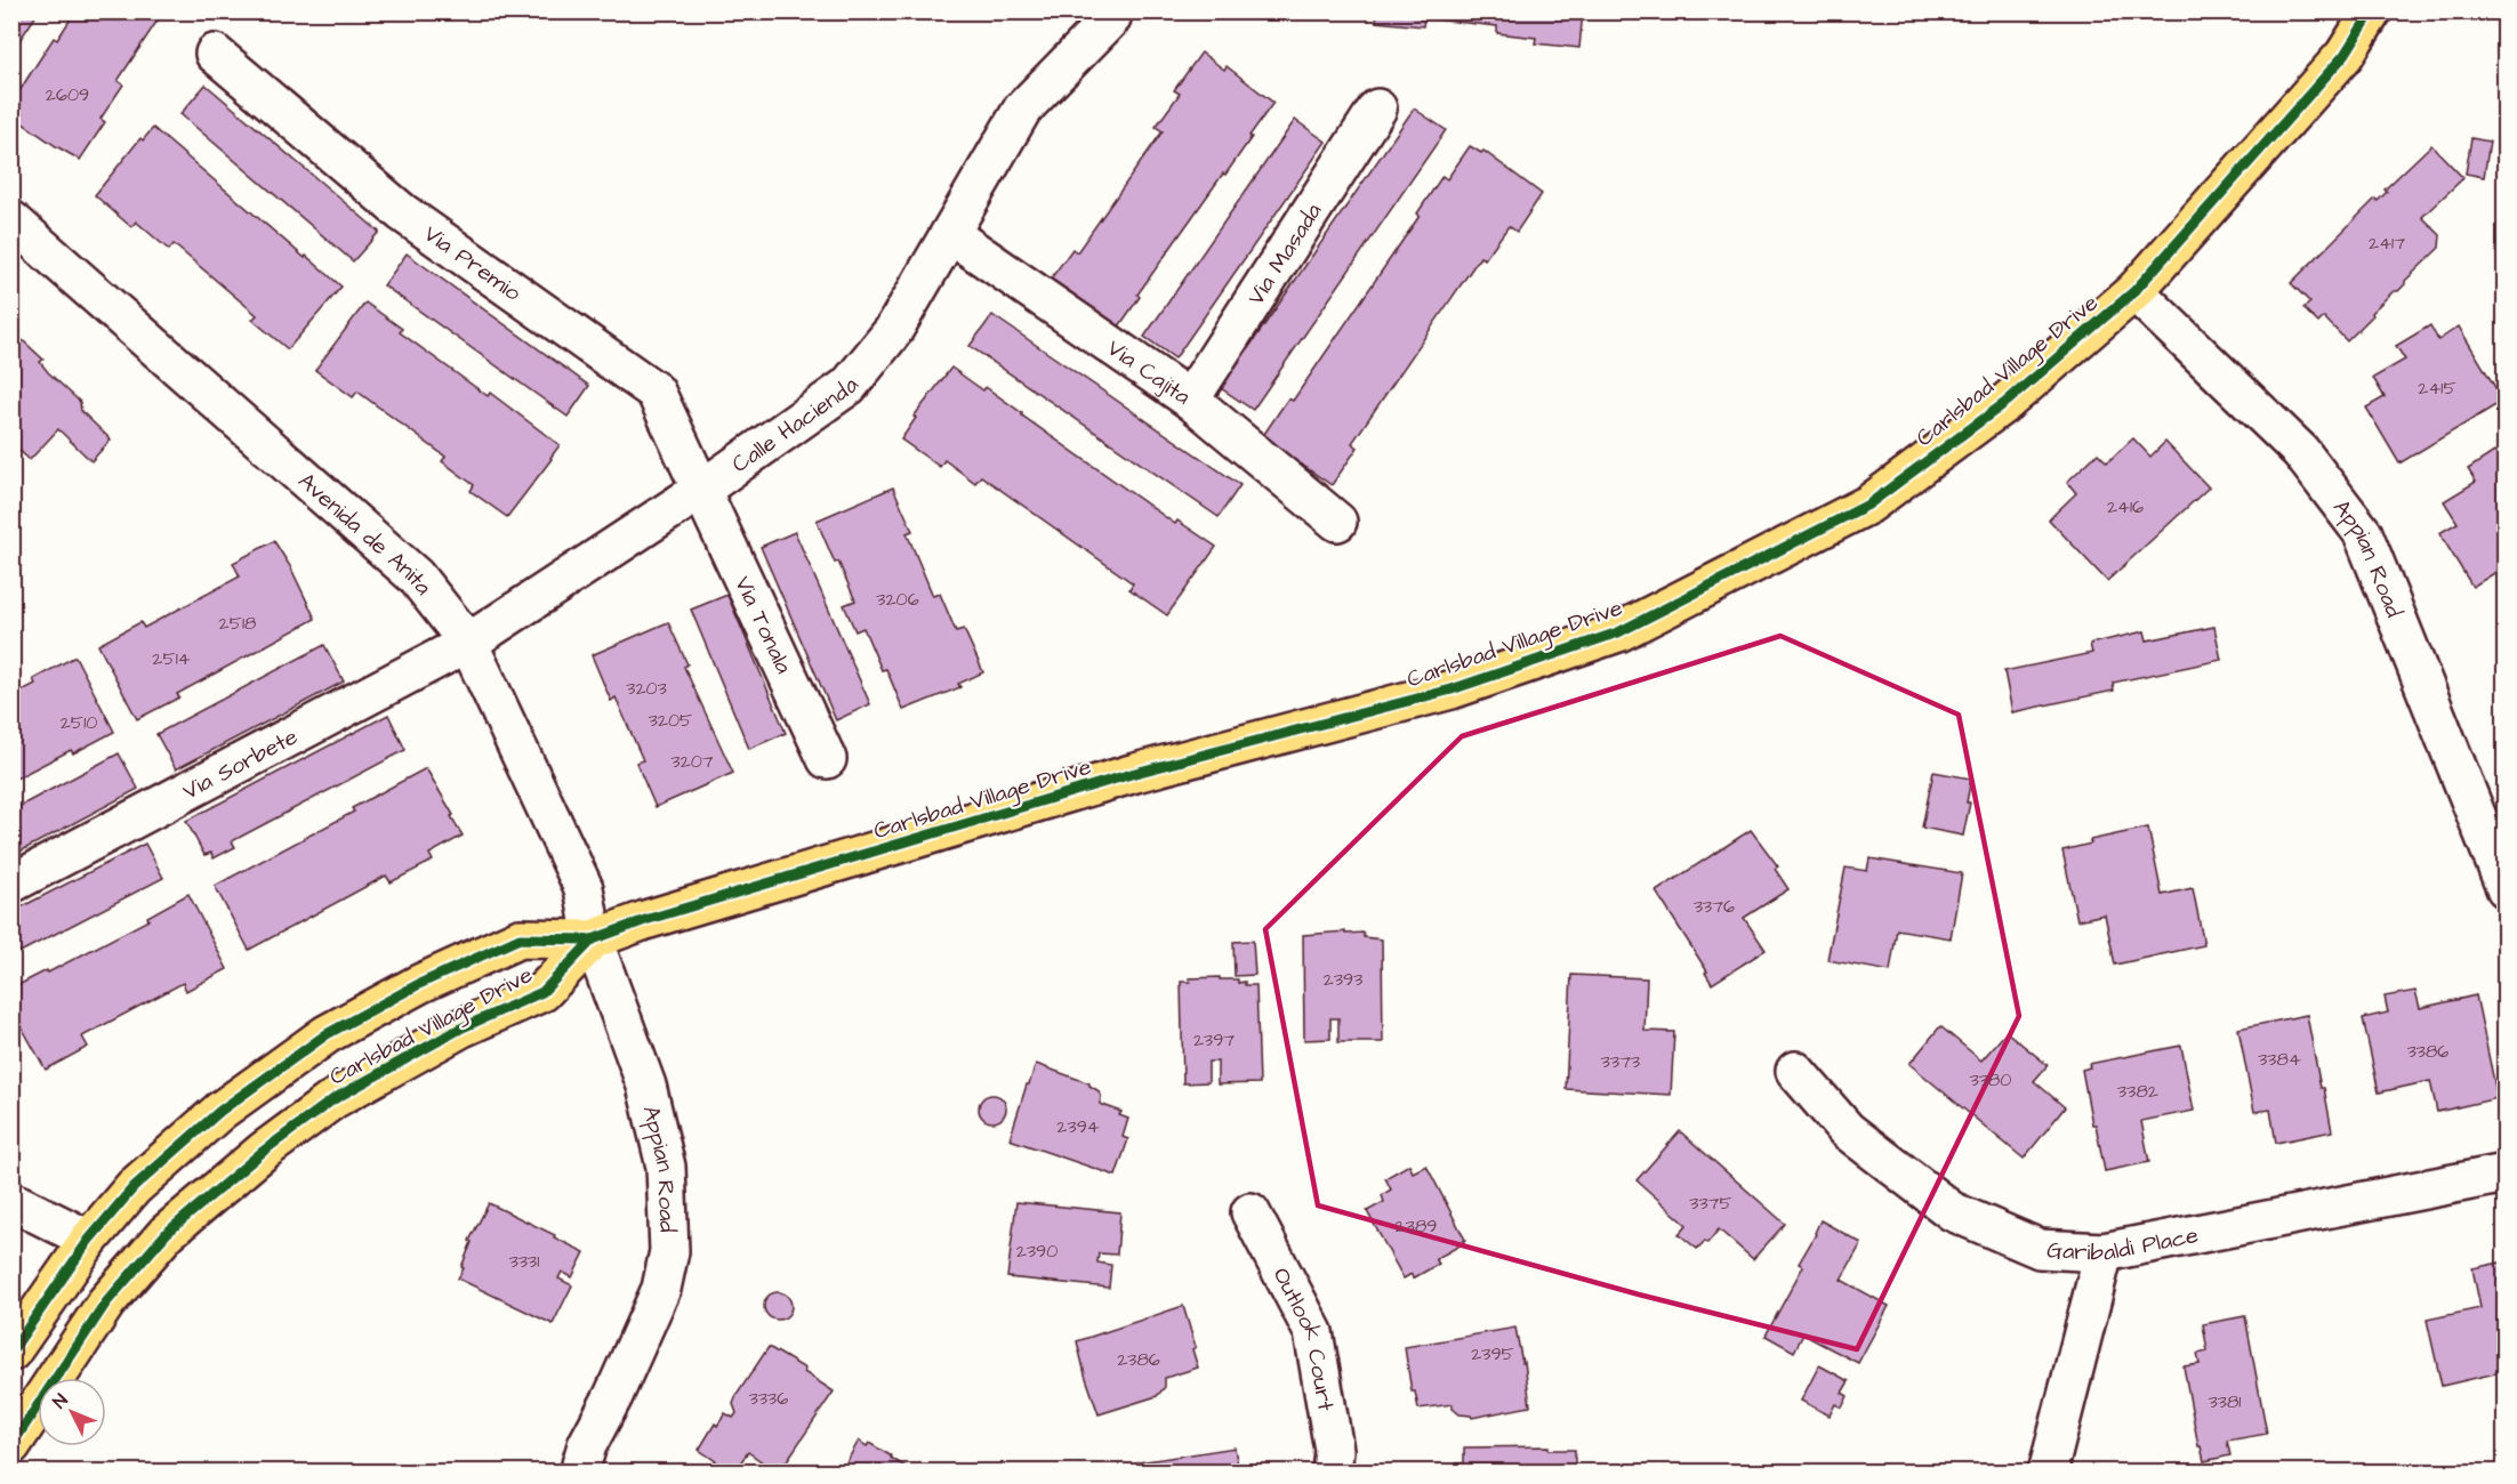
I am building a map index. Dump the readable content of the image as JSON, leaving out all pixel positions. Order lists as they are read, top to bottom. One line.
{"streets":{"main road":["Carlsbad Village Drive"],"street":["Via Masada","Via Premio","Via Cajita","Calle Hacienda","Avenida de Anita","Appian Road","Via Tonala","Via Sorbete","Garibaldi Place","Outlook Court"]},"crossings":[["Via Masada","Via Cajita"],["Via Premio","Calle Hacienda"],["Via Premio","Via Tonala"],["Carlsbad Village Drive","Avenida de Anita"],["Carlsbad Village Drive","Appian Road"],["Via Cajita","Calle Hacienda"],["Calle Hacienda","Avenida de Anita"],["Calle Hacienda","Via Tonala"],["Calle Hacienda","Via Sorbete"],["Avenida de Anita","Appian Road"],["Avenida de Anita","Via Sorbete"]],"house_numbers":["2609","2417","2415","2416","3206","2518","2514","3203","3205","2510","3207","3376","2393","2397","3386","3384","3373","3380","3382","2394","3375","2389","2390","3331","2395","2386","3336","3381"],"north":"top left"}
